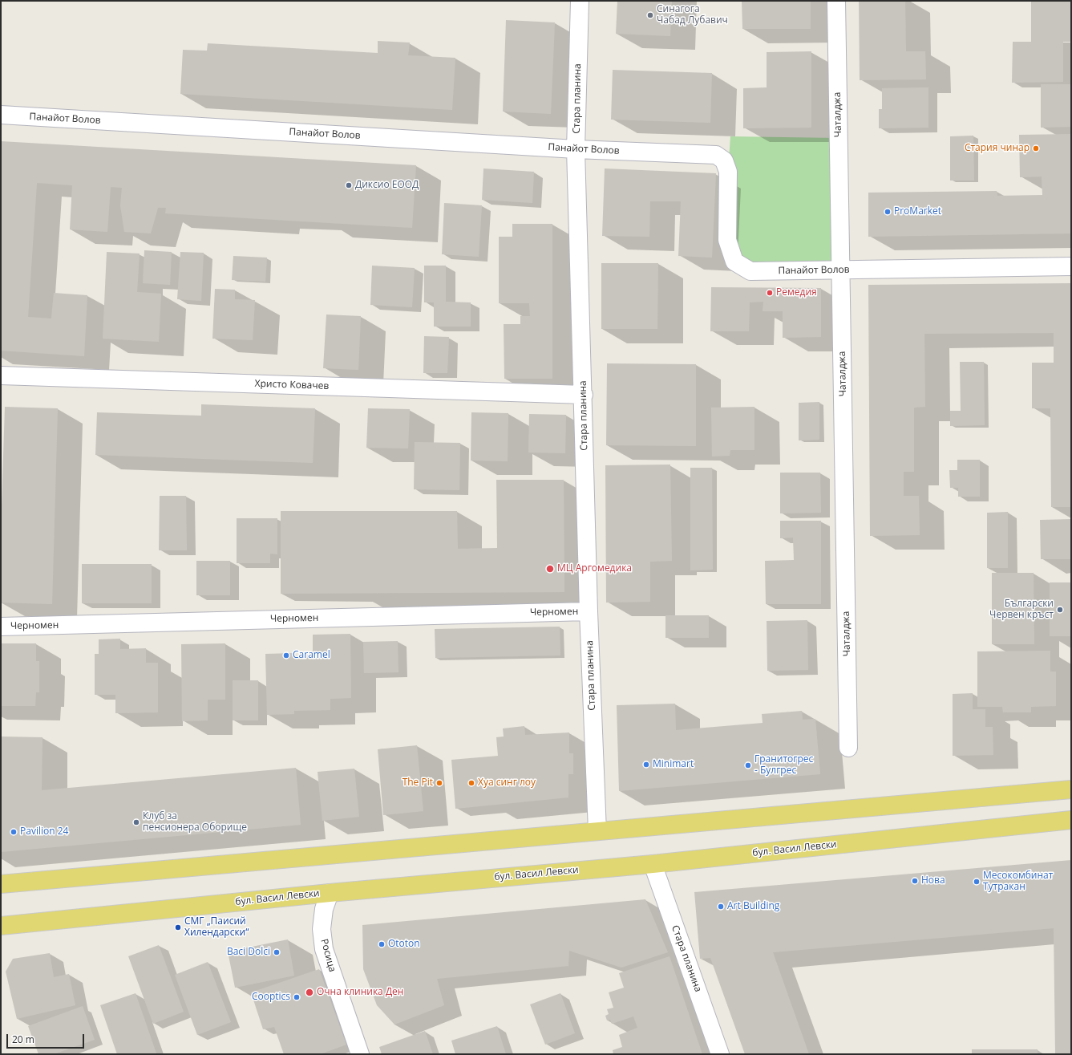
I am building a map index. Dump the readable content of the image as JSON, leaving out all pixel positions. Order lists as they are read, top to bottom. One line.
{"streets":{"main road":["бул. Васил Левски"],"street":["Стара планина","Чаталджа","Панайот Волов","Христо Ковачев","Черномен","Росица"]},"crossings":[["Стара планина","Панайот Волов"],["Стара планина","Христо Ковачев"],["Стара планина","Черномен"],["Стара планина","бул. Васил Левски"],["Чаталджа","Панайот Волов"],["бул. Васил Левски","Росица"]],"places":["Синагога Чабад Лубавич","Стария чинар","Диксио ЕООД","ProMarket","Ремедия","МЦ Аргомедика","Български Червен кръст","Caramel","Minimart","Гранитогрес - Булгрес","The Pit","Хуа синг лоу","Клуб за пенсионера Оборище","Pavilion 24","Нова","Месокомбинат Тутракан","Art Building","СМГ „Паисий Хилендарски“","Ototon","Baci Dolci","Очна клиника Ден","Cooptics"],"scale_bar":"20 m"}
